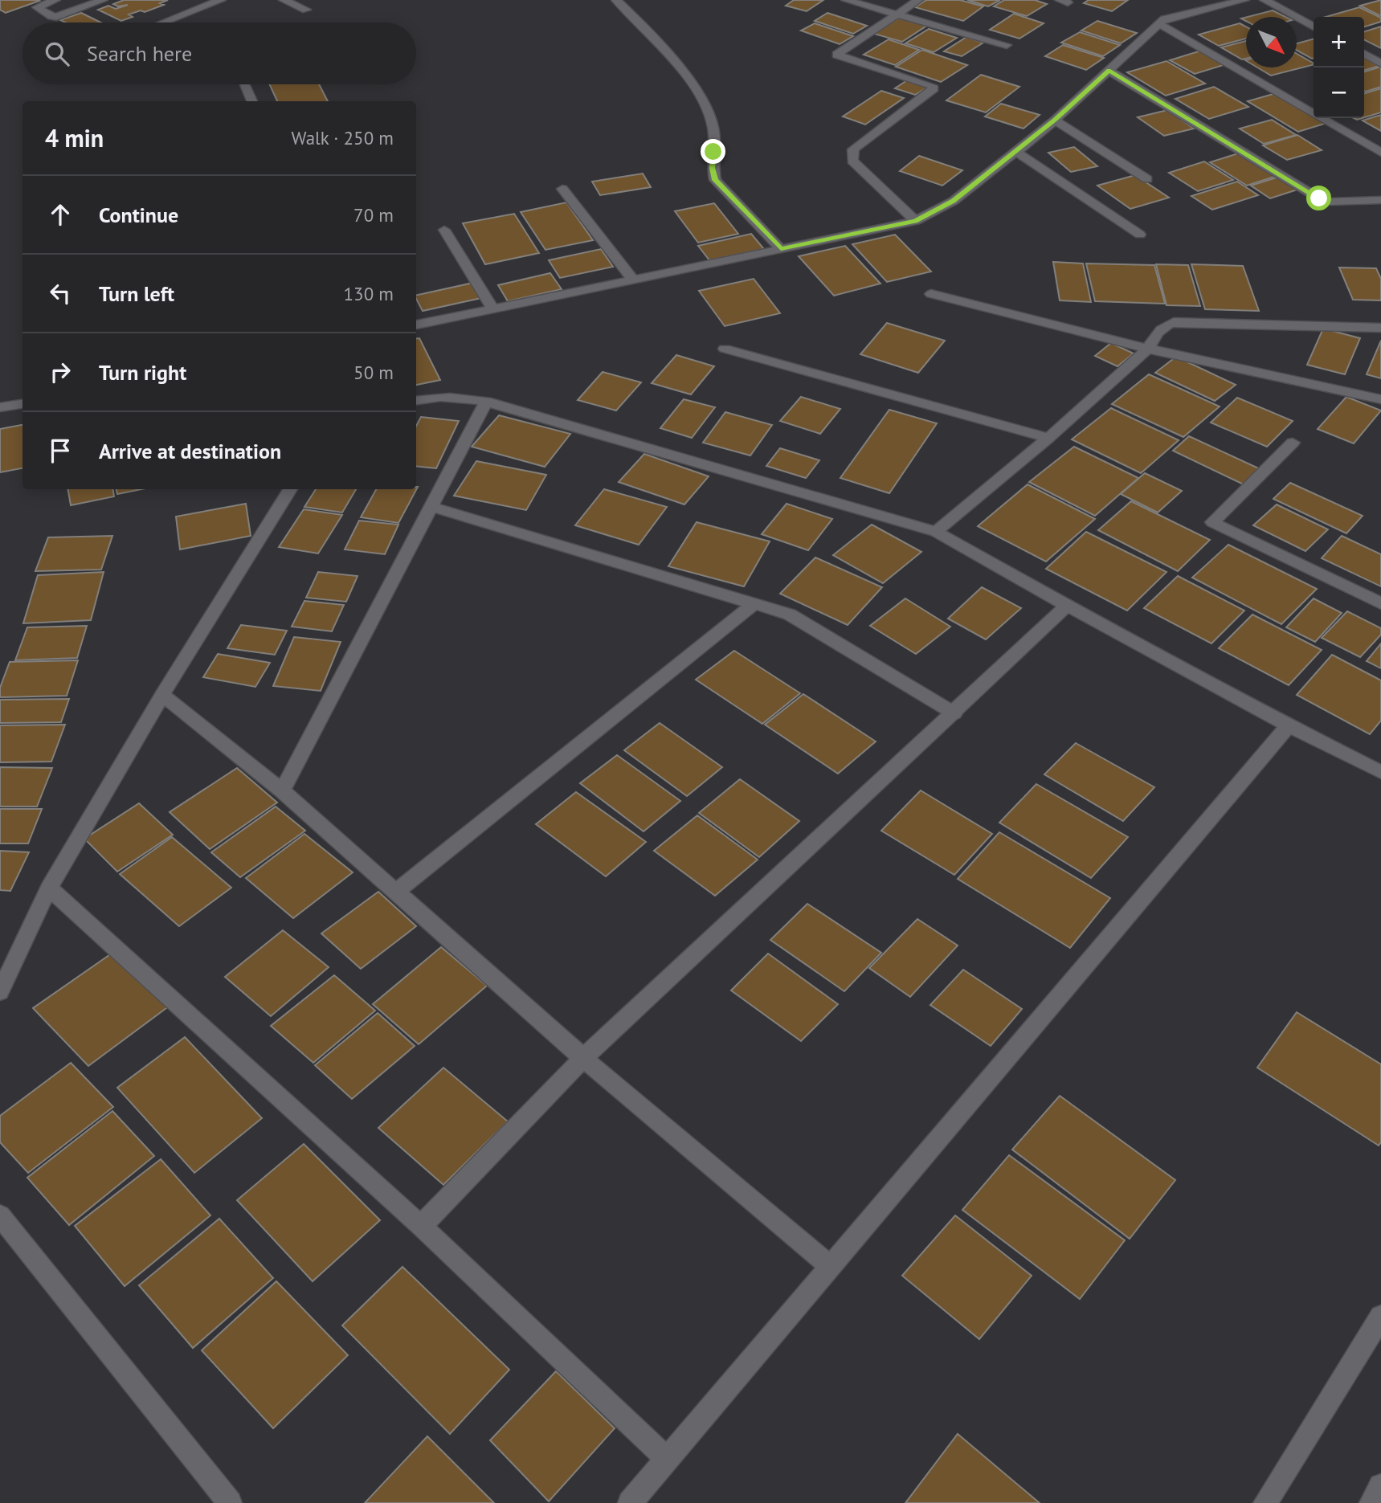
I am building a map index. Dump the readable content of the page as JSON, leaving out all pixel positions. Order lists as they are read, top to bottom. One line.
{"north":"bottom right","page":{"map_buttons":["+","−"],"search":"Search here","heading":["4 min","Walk · 250 m"],"list":[["Continue","70 m"],["Turn left","130 m"],["Turn right","50 m"],"Arrive at destination"]}}
